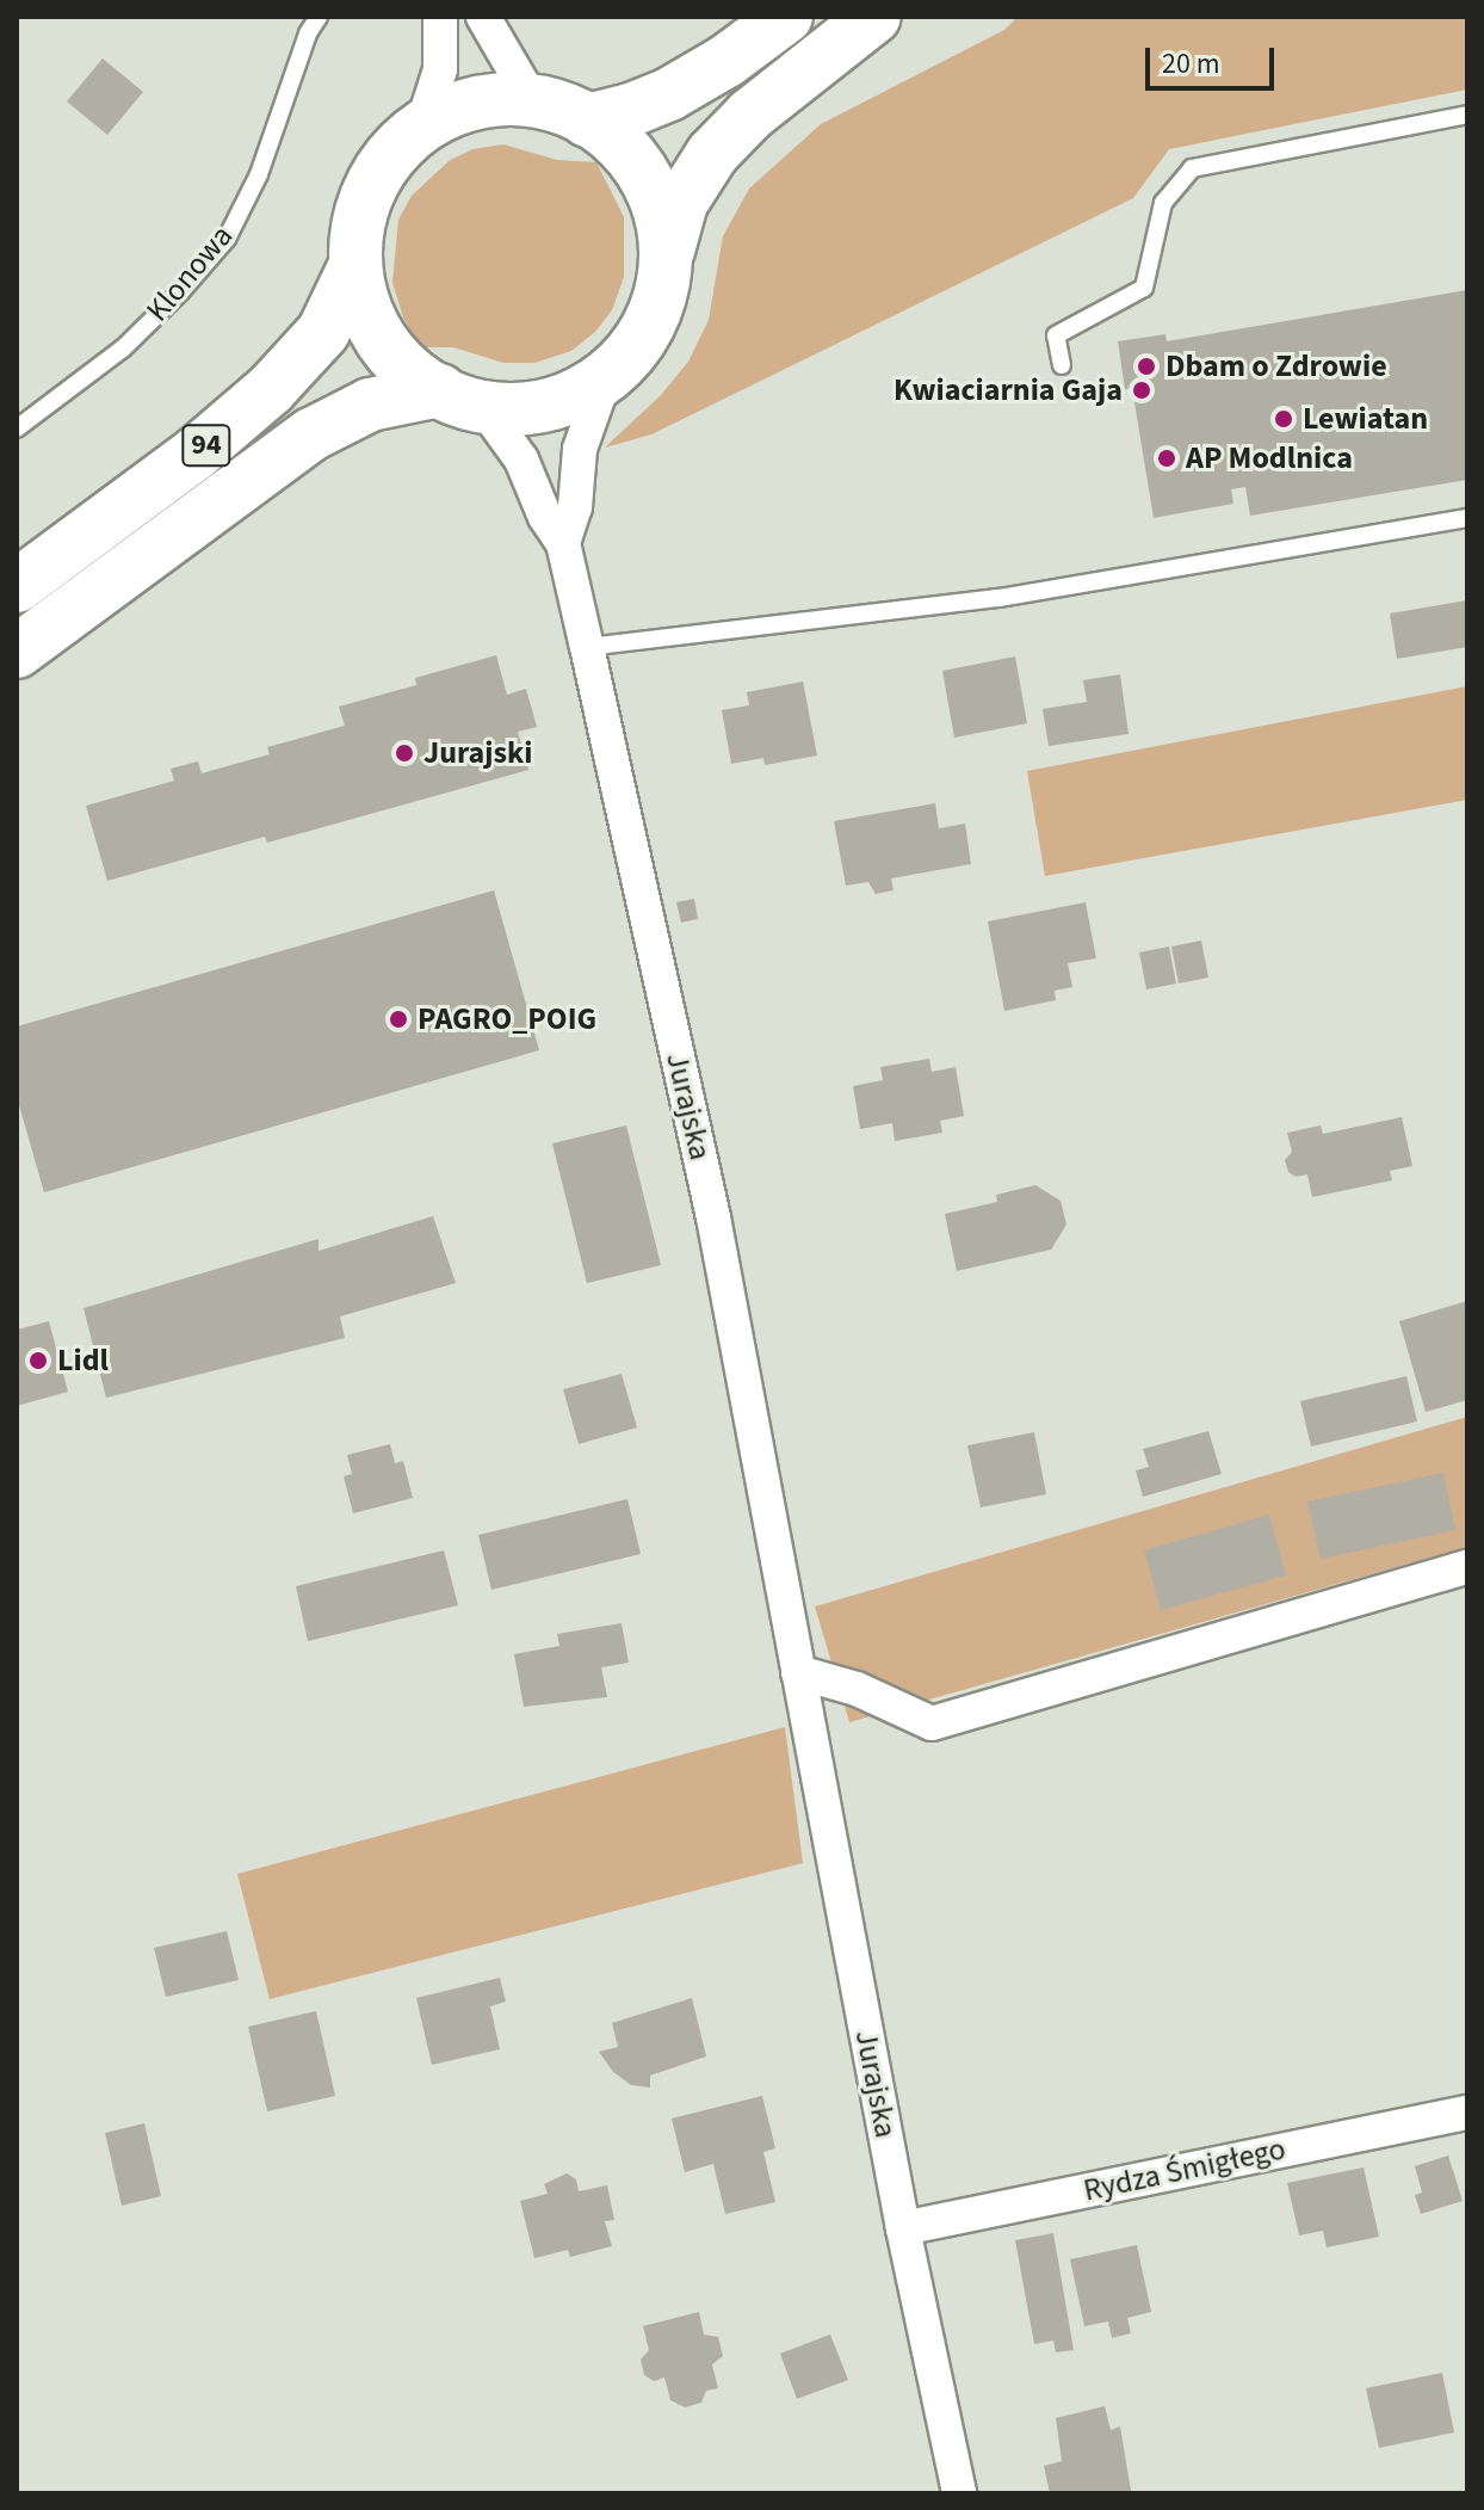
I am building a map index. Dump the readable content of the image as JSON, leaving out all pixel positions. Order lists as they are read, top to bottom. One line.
{"streets":{"main road":["94"],"street":["Jurajska","Rydza Śmigłego"],"lane":["Klonowa"]},"crossings":[["94","Jurajska"],["Jurajska","Rydza Śmigłego"]],"places":["Dbam o Zdrowie","Kwiaciarnia Gaja","Lewiatan","AP Modlnica","Jurajski","PAGRO_POIG","Lidl"],"scale_bar":"20 m"}
